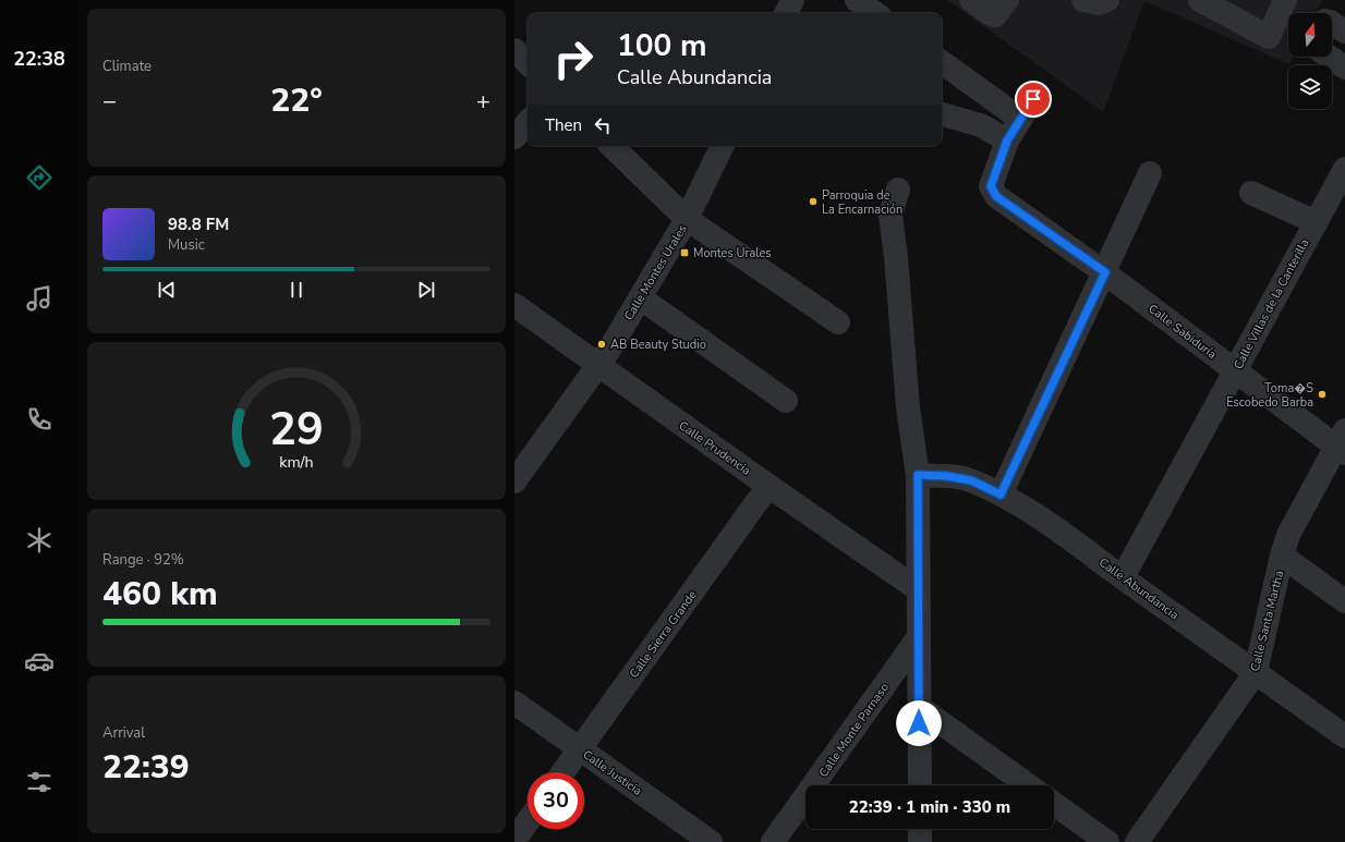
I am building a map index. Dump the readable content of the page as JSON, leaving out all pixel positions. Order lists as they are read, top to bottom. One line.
{"streets":{"street":["Calle Montes Urales","Calle Villas de la Canterilla","Calle Sabiduría","Calle Prudencia","Calle Abundancia","Calle Santa Martha","Calle Sierra Grande","Calle Monte Parnaso","Calle Justicia"]},"crossings":[["Calle Montes Urales","Calle Prudencia"],["Calle Villas de la Canterilla","Calle Sabiduría"],["Calle Villas de la Canterilla","Calle Abundancia"],["Calle Sabiduría","Calle Santa Martha"],["Calle Prudencia","Calle Sierra Grande"],["Calle Abundancia","Calle Santa Martha"],["Calle Sierra Grande","Calle Justicia"]],"places":{"other":["Parroquia de La Encarnación","AB Beauty Studio","Toma�S Escobedo Barba"],"transit":["Montes Urales"]},"north":"top","page":{"tabs":"22:38","tile":["Climate",["Range · 92%","460 km"],["Arrival","22:39"]],"turn":["100 m","Calle Abundancia"],"heat":["−","22°","+"],"then":"Then","song":["98.8 FM","Music"],"limit":"30","trip":"22:39 · 1 min · 330 m","gauge":["29","km/h"]}}
